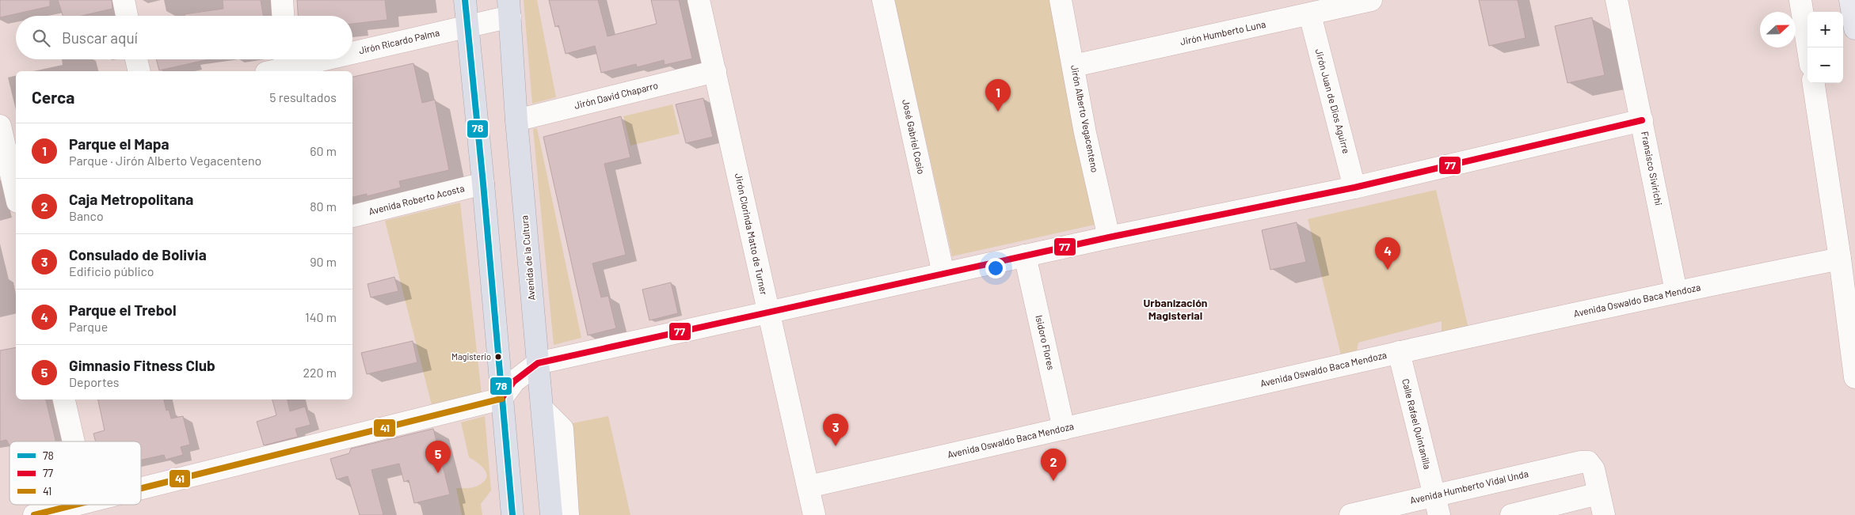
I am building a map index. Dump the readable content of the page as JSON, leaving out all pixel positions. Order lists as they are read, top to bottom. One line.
{"streets":{"highway":["Avenida de la Cultura"],"street":["Jirón Humberto Luna","Jirón Ricardo Palma","Jirón David Chaparro","Jirón Juan de Dios Aguirre","Jirón Alberto Vegacenteno","José Gabriel Cosio","Fransisco Sivirichi","Avenida Roberto Acosta","Jirón Clorinda Matto de Turner","Avenida Oswaldo Baca Mendoza","Isidoro Flores","Calle Rafael Quintanilla","Avenida Humberto Vidal Unda"]},"crossings":[["Jirón Humberto Luna","Jirón Juan de Dios Aguirre"],["Jirón Humberto Luna","Jirón Alberto Vegacenteno"],["Jirón Ricardo Palma","Avenida de la Cultura"],["Jirón David Chaparro","Jirón Clorinda Matto de Turner"],["Jirón David Chaparro","Avenida de la Cultura"],["Fransisco Sivirichi","Avenida Oswaldo Baca Mendoza"],["Jirón Clorinda Matto de Turner","Avenida Oswaldo Baca Mendoza"],["Avenida Oswaldo Baca Mendoza","Isidoro Flores"],["Avenida Oswaldo Baca Mendoza","Calle Rafael Quintanilla"],["Calle Rafael Quintanilla","Avenida Humberto Vidal Unda"]],"districts":["Urbanización Magisterial"],"places":["Magisterio"],"lines":["transit line 78","transit line 77","transit line 41"],"legend":["78","77","41"],"north":"right","page":{"map_buttons":["+","−"],"search":"Buscar aquí","heading":["Cerca","5 resultados"],"pins":["1","4","3","5","2"],"list":[{"mark":"1","name":"Parque el Mapa","note":"Parque · Jirón Alberto Vegacenteno","value":"60 m"},{"mark":"2","name":"Caja Metropolitana","note":"Banco","value":"80 m"},{"mark":"3","name":"Consulado de Bolivia","note":"Edificio público","value":"90 m"},{"mark":"4","name":"Parque el Trebol","note":"Parque","value":"140 m"},{"mark":"5","name":"Gimnasio Fitness Club","note":"Deportes","value":"220 m"}]}}
